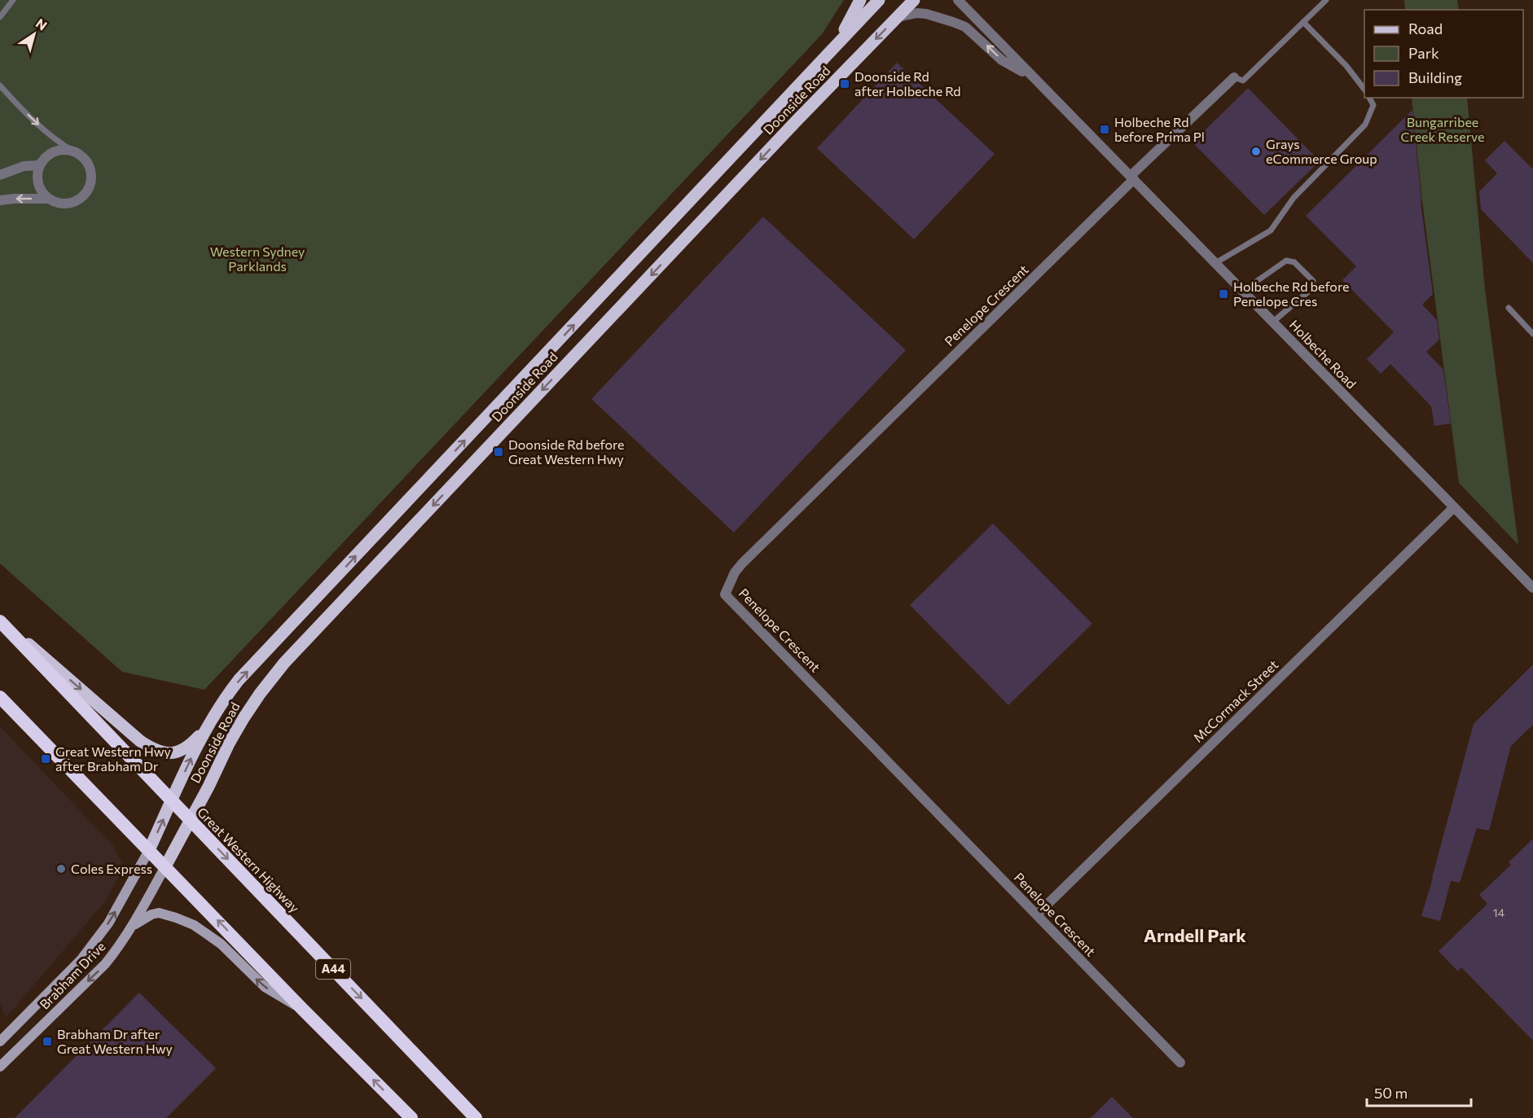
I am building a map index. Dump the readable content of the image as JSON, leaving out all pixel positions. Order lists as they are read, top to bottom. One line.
{"streets":{"highway":["Great Western Highway","A44"],"main road":["Doonside Road","Brabham Drive"],"street":["Penelope Crescent","Holbeche Road","McCormack Street"]},"crossings":[["Doonside Road","Holbeche Road"],["Doonside Road","Great Western Highway"],["Doonside Road","Brabham Drive"],["Penelope Crescent","Holbeche Road"],["Penelope Crescent","McCormack Street"],["Holbeche Road","McCormack Street"]],"districts":["Arndell Park"],"parks":["Bungarribee Creek Reserve","Western Sydney Parklands"],"places":{"transit":["Doonside Rd after Holbeche Rd","Holbeche Rd before Prima Pl","Holbeche Rd before Penelope Cres","Doonside Rd before Great Western Hwy","Great Western Hwy after Brabham Dr","Brabham Dr after Great Western Hwy"],"other":["Grays eCommerce Group","Coles Express"]},"house_numbers":["14"],"legend":["Road","Park","Building"],"scale_bar":"50 m","north":"top right"}
